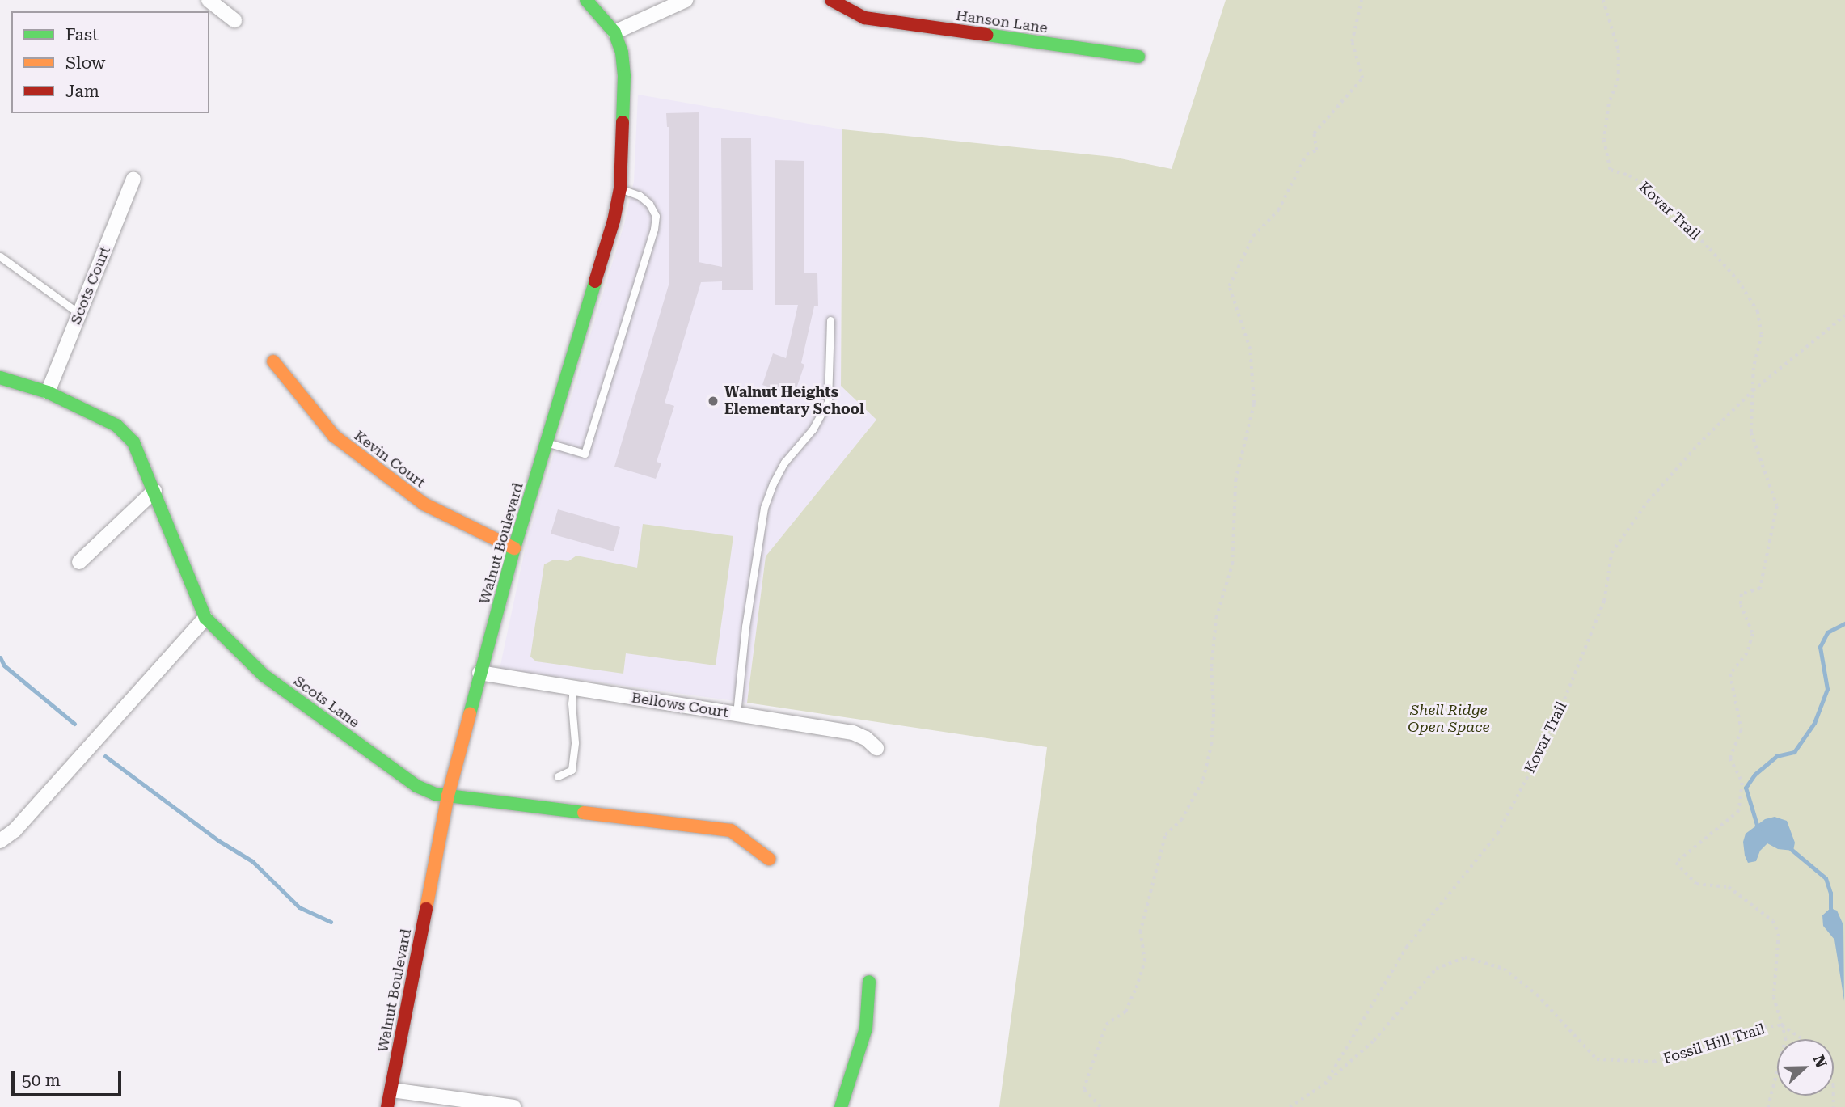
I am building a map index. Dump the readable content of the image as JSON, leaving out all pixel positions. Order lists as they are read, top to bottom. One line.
{"streets":{"street":["Hanson Lane","Scots Court","Kevin Court","Walnut Boulevard","Scots Lane","Bellows Court"],"path":["Kovar Trail","Fossil Hill Trail"]},"crossings":[["Kovar Trail","Fossil Hill Trail"],["Scots Court","Scots Lane"],["Kevin Court","Walnut Boulevard"],["Walnut Boulevard","Scots Lane"],["Walnut Boulevard","Bellows Court"]],"parks":["Shell Ridge Open Space"],"places":["Walnut Heights Elementary School"],"legend":["Fast","Slow","Jam"],"scale_bar":"50 m","north":"right"}
